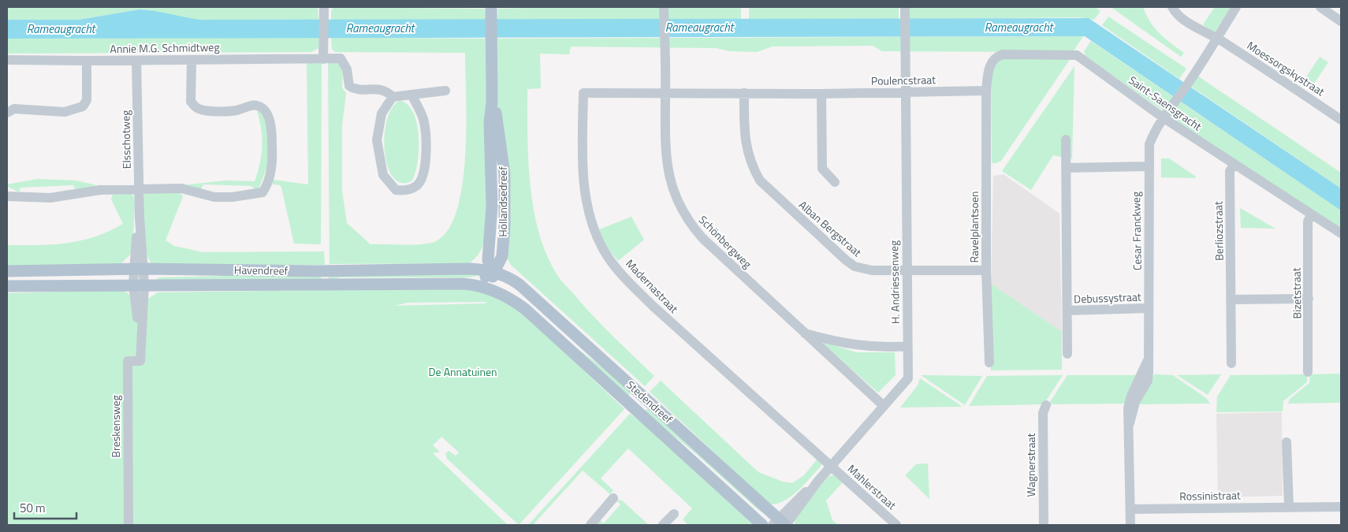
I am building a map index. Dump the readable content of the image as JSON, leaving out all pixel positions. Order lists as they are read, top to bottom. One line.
{"streets":{"main road":["Hollandsedreef","Havendreef","Stedendreef"],"street":["Annie M.G. Schmidtweg","Moessorgskystraat","Poulencstraat","Saint-Saensgracht","Elsschotweg","Ravelplantsoen","Alban Bergstraat","Cesar Franckweg","Berliozstraat","Schönbergweg","H. Andriessenweg","Madernastraat","Bizetstraat","Debussystraat","Breskensweg","Wagnerstraat","Mahlerstraat","Rossinistraat"]},"crossings":[["Annie M.G. Schmidtweg","Elsschotweg"],["Moessorgskystraat","Cesar Franckweg"],["Poulencstraat","Saint-Saensgracht"],["Poulencstraat","Ravelplantsoen"],["Poulencstraat","Alban Bergstraat"],["Poulencstraat","Schönbergweg"],["Poulencstraat","H. Andriessenweg"],["Poulencstraat","Madernastraat"],["Saint-Saensgracht","Ravelplantsoen"],["Saint-Saensgracht","Cesar Franckweg"],["Saint-Saensgracht","Berliozstraat"],["Saint-Saensgracht","Bizetstraat"],["Elsschotweg","Havendreef"],["Elsschotweg","Breskensweg"],["Ravelplantsoen","Alban Bergstraat"],["Alban Bergstraat","H. Andriessenweg"],["Cesar Franckweg","Debussystraat"],["Cesar Franckweg","Rossinistraat"],["Schönbergweg","H. Andriessenweg"],["Schönbergweg","Madernastraat"],["Havendreef","Stedendreef"],["Havendreef","Breskensweg"],["H. Andriessenweg","Madernastraat"],["H. Andriessenweg","Stedendreef"],["H. Andriessenweg","Mahlerstraat"],["Madernastraat","Mahlerstraat"]],"water":["Rameaugracht"],"parks":["De Annatuinen"],"scale_bar":"50 m"}
